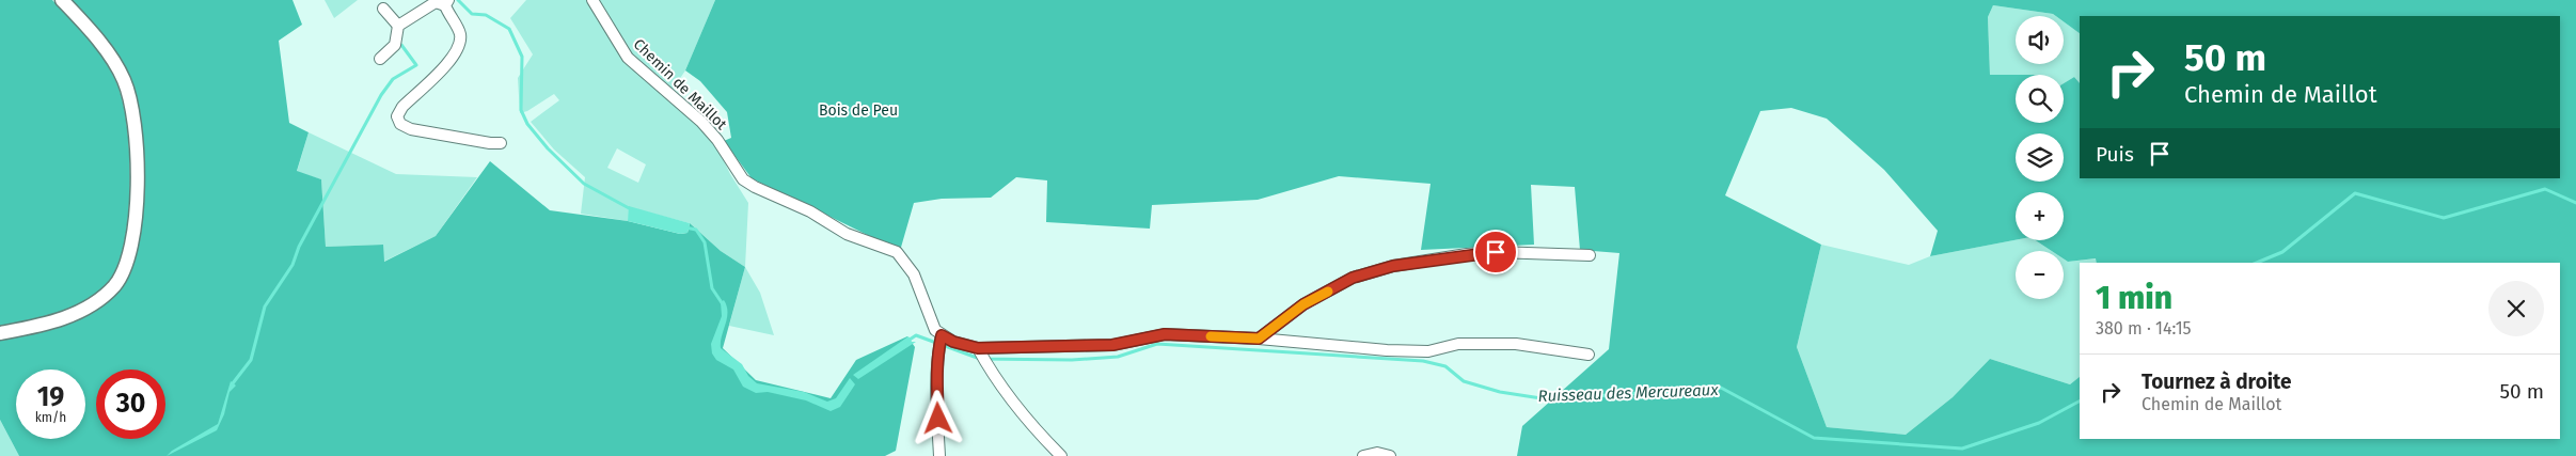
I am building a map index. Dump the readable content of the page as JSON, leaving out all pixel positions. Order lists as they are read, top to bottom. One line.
{"streets":{"street":["Chemin de Maillot"]},"water":["Ruisseau des Mercureaux"],"parks":["Bois de Peu"],"page":{"map_buttons":["+","−"],"turn":["50 m","Chemin de Maillot"],"then":"Puis","heading":["1 min","380 m · 14:15"],"list":[{"name":"Tournez à droite","note":"Chemin de Maillot","value":"50 m"}],"speed":"19 km/h","limit":"30"}}
